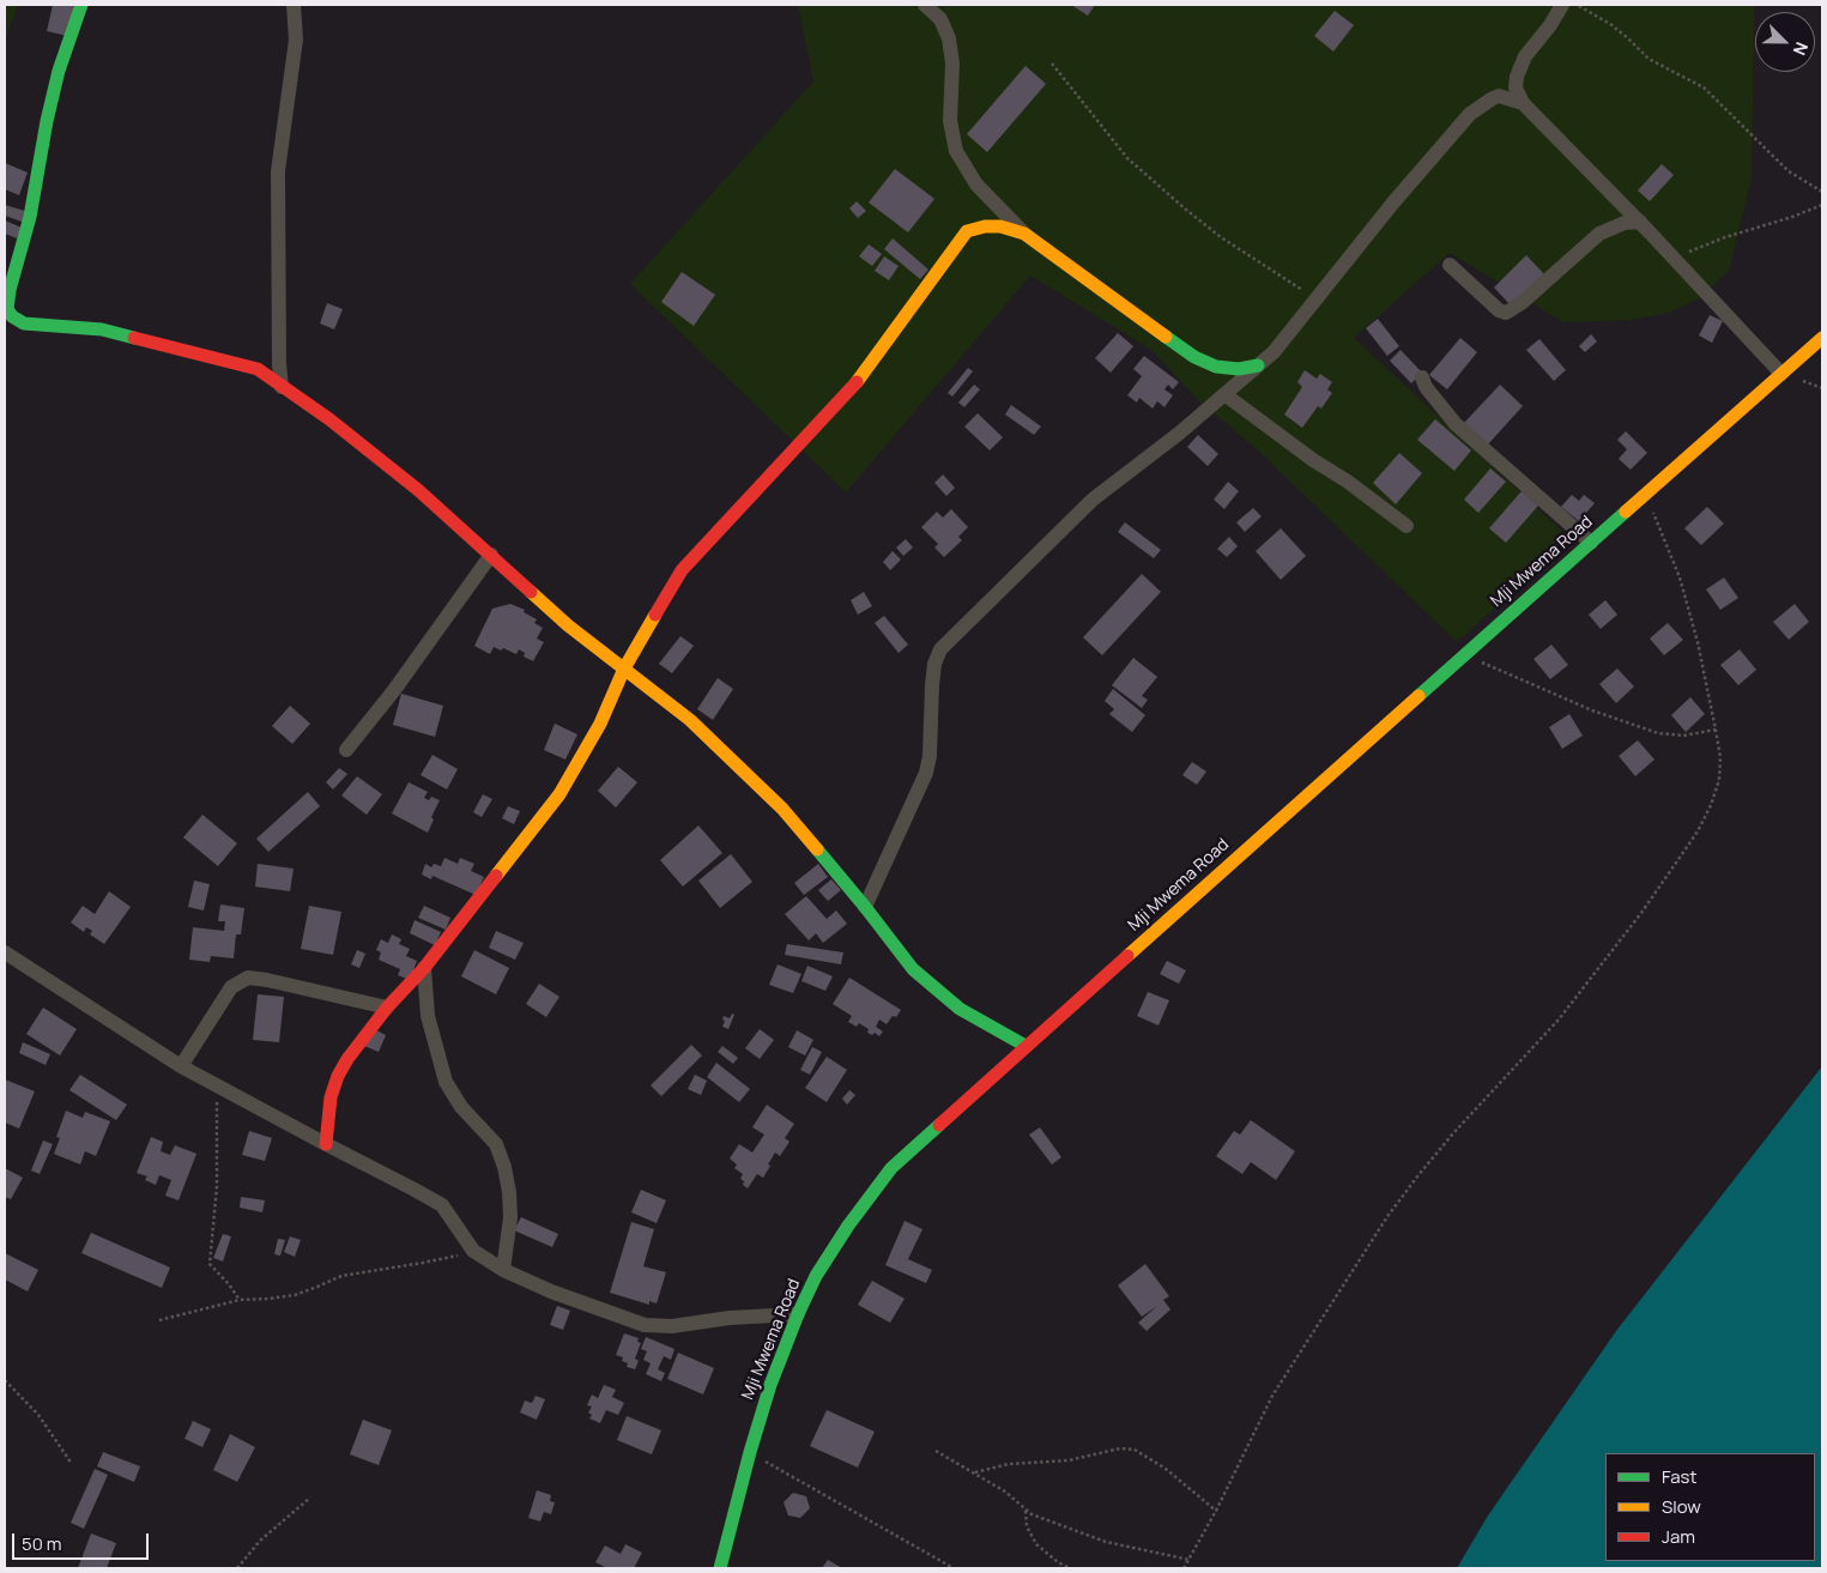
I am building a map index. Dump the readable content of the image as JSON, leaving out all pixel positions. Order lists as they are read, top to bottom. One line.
{"streets":{"street":["Mji Mwema Road"]},"legend":["Fast","Slow","Jam"],"scale_bar":"50 m","north":"bottom right"}
